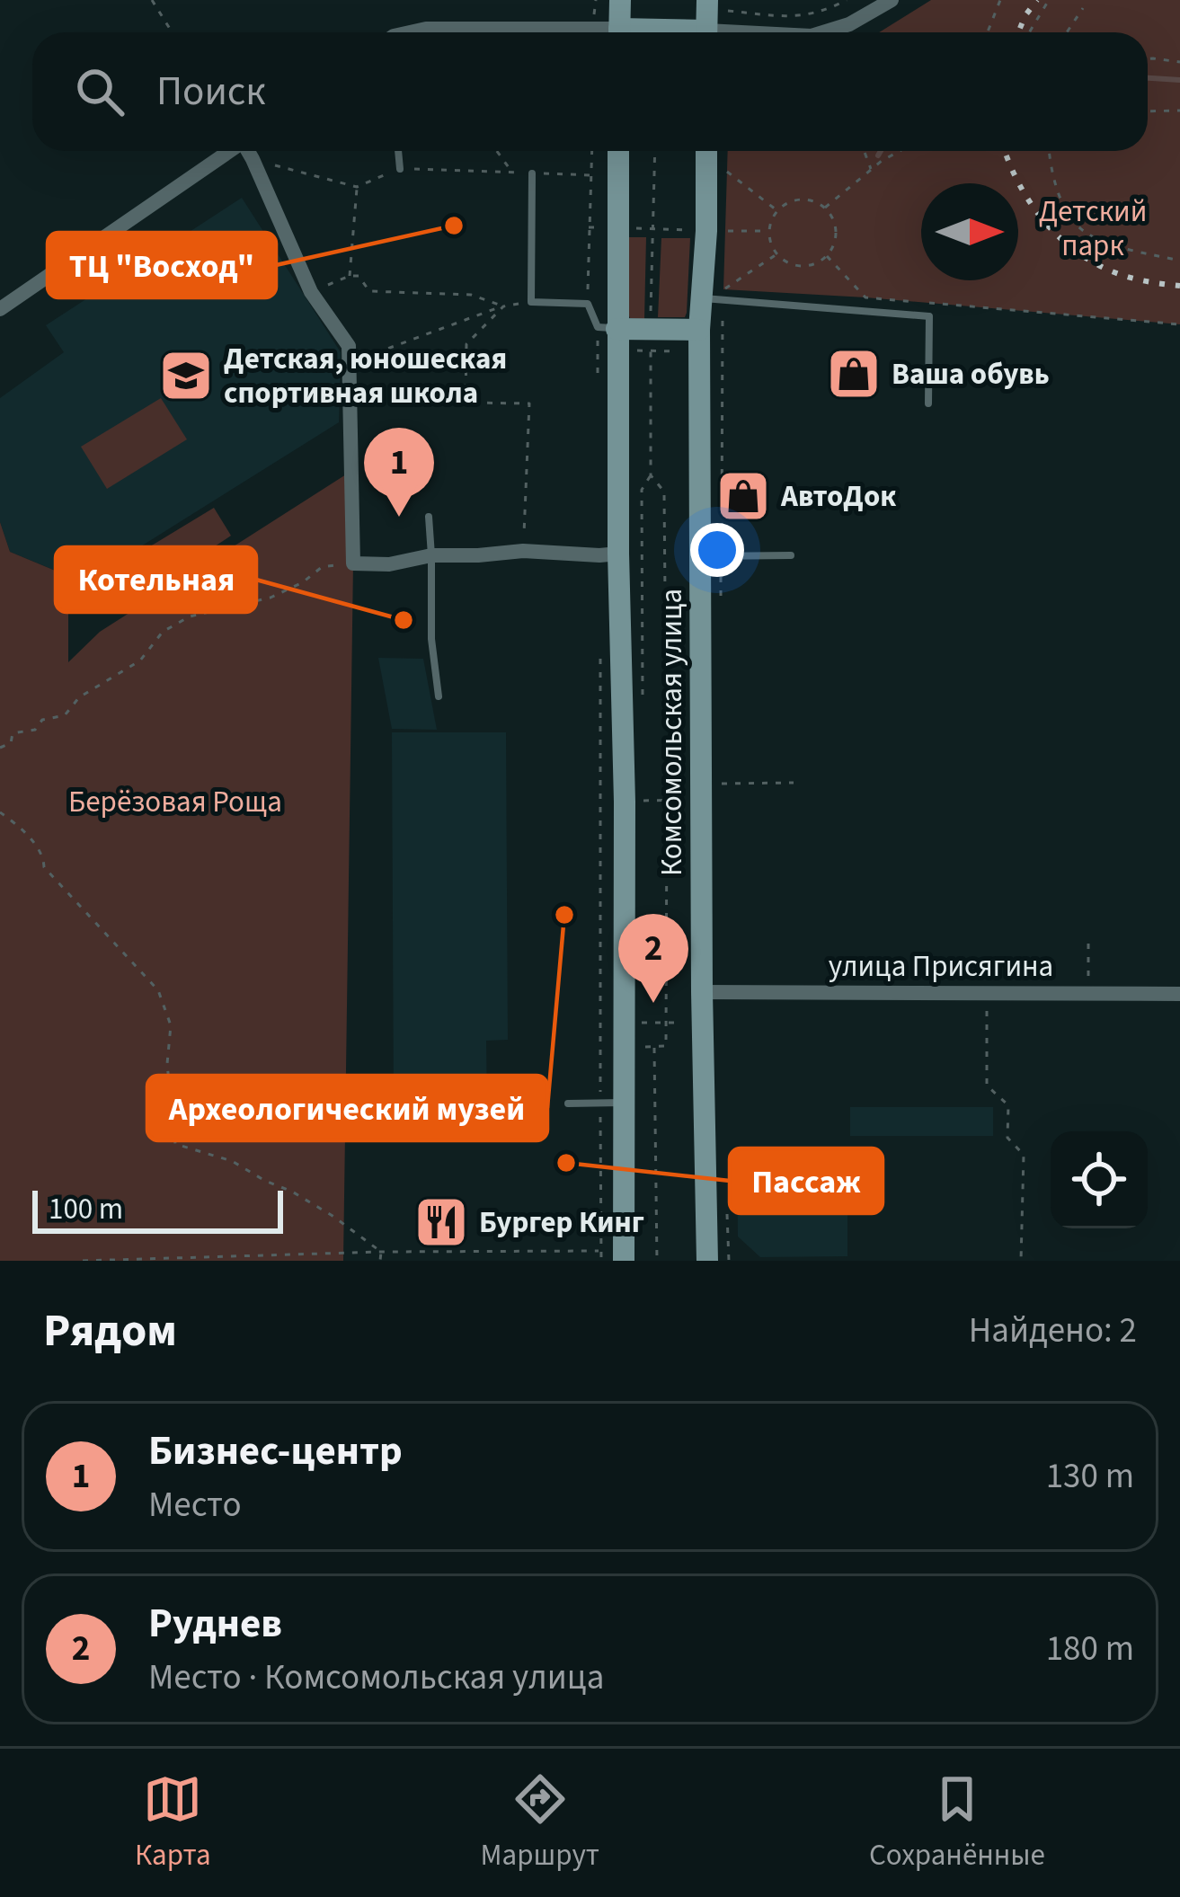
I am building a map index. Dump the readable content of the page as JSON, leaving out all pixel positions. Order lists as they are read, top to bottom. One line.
{"streets":{"main road":["Комсомольская улица"],"street":["улица Присягина"]},"crossings":[["Комсомольская улица","улица Присягина"]],"parks":["Детский парк","Берёзовая Роща"],"places":{"other":["ТЦ \"Восход\"","Котельная","Археологический музей","Пассаж"],"shop":["Ваша обувь","АвтоДок"],"school or university":["Детская, юношеская спортивная школа"],"restaurant":["Бургер Кинг"]},"scale_bar":"100 m","north":"right","page":{"search":"Поиск","pins":["1","2"],"scale":"100 m","heading":["Рядом","Найдено: 2"],"list":[{"mark":"1","name":"Бизнес-центр","note":"Место","value":"130 m"},{"mark":"2","name":"Руднев","note":"Место · Комсомольская улица","value":"180 m"}],"nav":["Карта","Маршрут","Сохранённые"]}}
